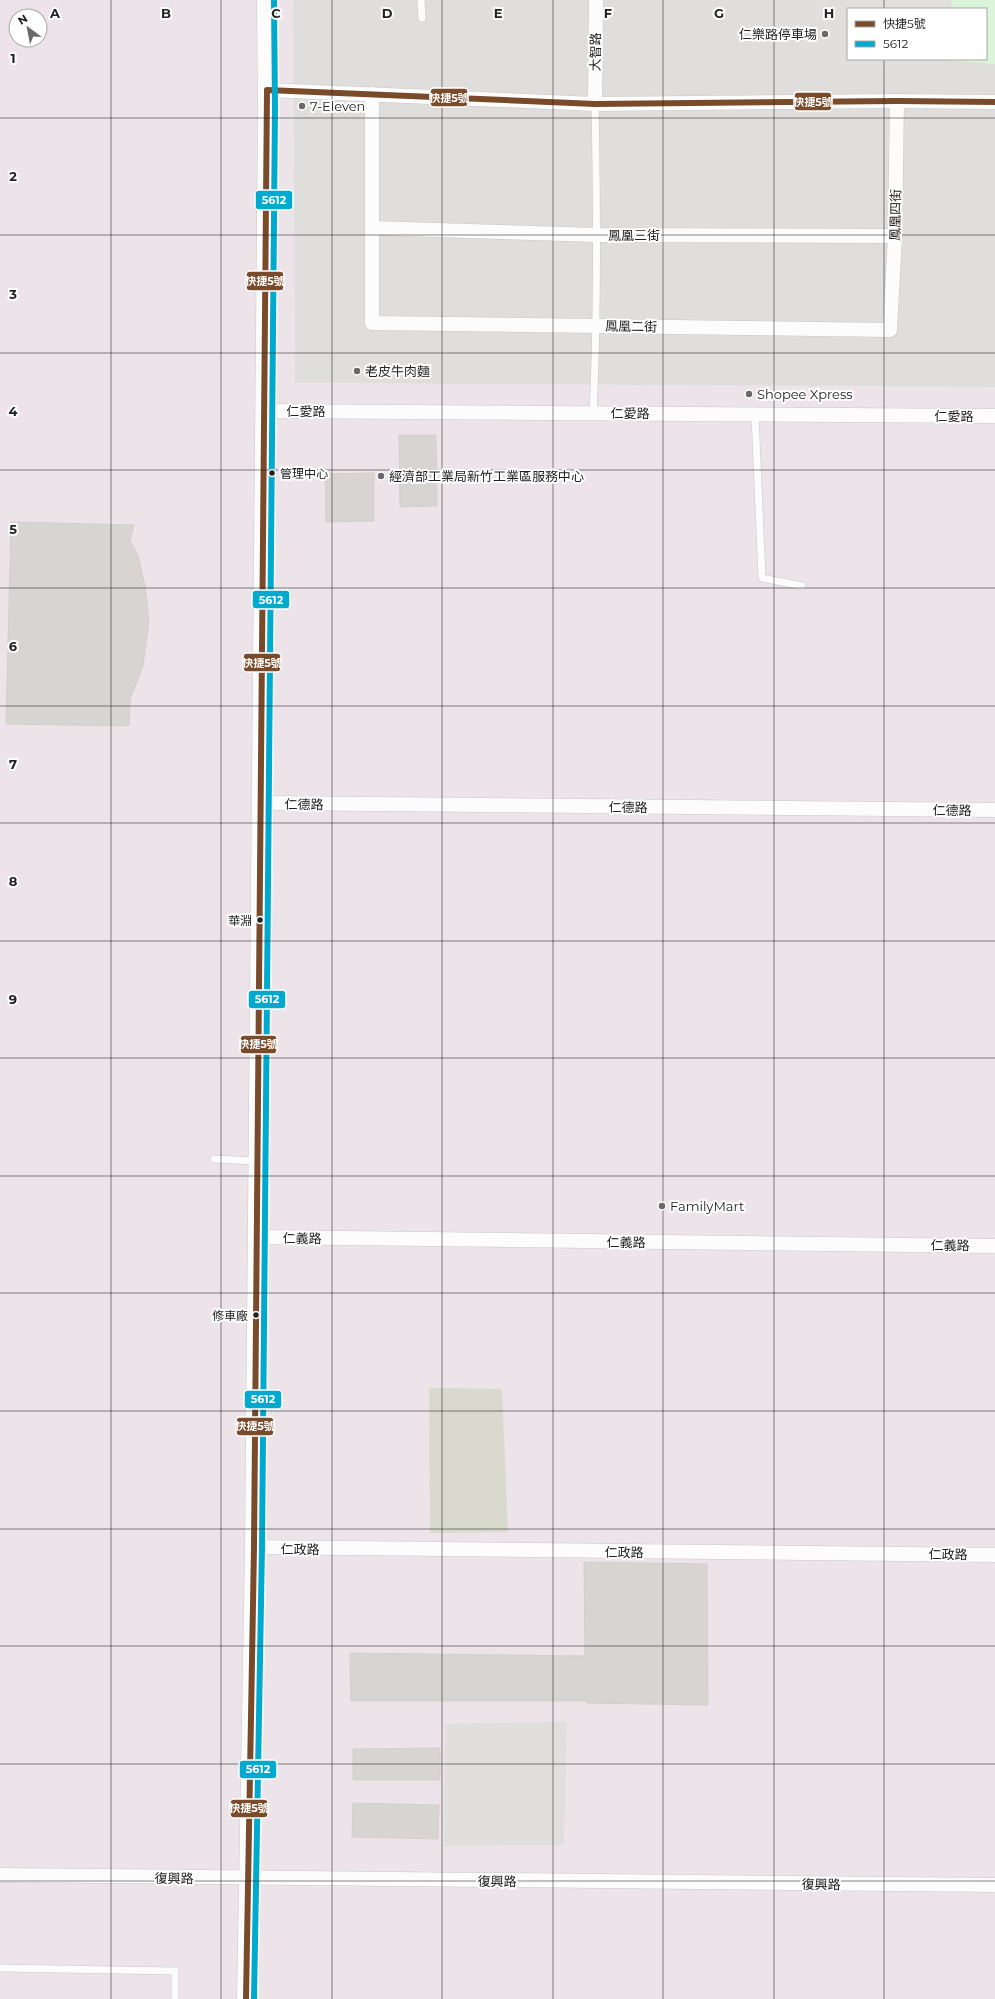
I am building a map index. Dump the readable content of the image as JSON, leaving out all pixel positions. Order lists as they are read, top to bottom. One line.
{"streets":{"street":["大智路","鳳凰四街","鳳凰三街","鳳凰二街","仁愛路","仁德路","仁義路","仁政路","復興路"]},"crossings":[["鳳凰四街","鳳凰三街"],["鳳凰四街","鳳凰二街"],["鳳凰三街","鳳凰二街"]],"places":["仁樂路停車場","7-Eleven","老皮牛肉麵","Shopee Xpress","管理中心","經濟部工業局新竹工業區服務中心","華淵","FamilyMart","修車廠"],"lines":["transit line 5612","transit line 快捷5號"],"legend":["快捷5號","5612"],"north":"top left","grid":{"columns":["A","B","C","D","E","F","G","H"],"rows":["1","2","3","4","5","6","7","8","9"]}}
